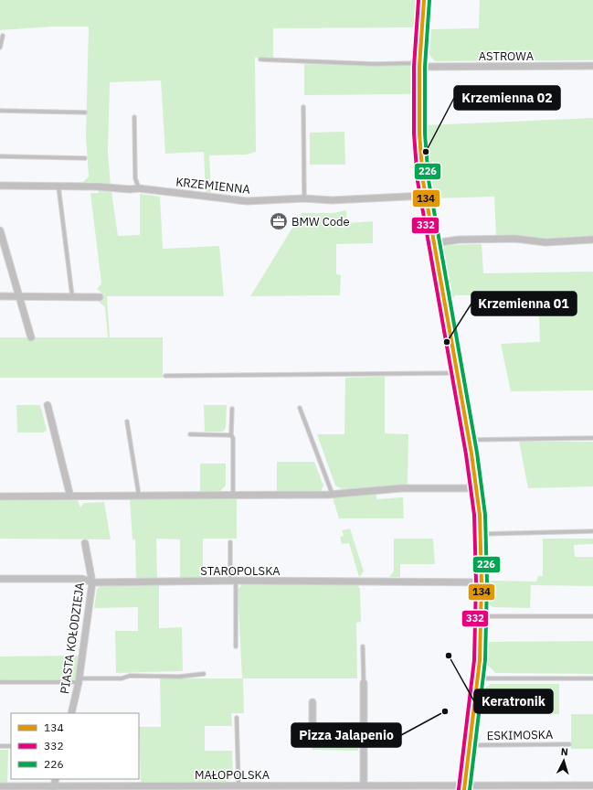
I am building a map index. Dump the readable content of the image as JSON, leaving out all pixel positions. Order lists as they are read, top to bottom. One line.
{"streets":{"street":["ASTROWA","KRZEMIENNA","STAROPOLSKA","PIASTA KOŁODZIEJA","MAŁOPOLSKA"],"lane":["ESKIMOSKA"]},"crossings":[["STAROPOLSKA","PIASTA KOŁODZIEJA"]],"places":{"other":["Krzemienna 02","Krzemienna 01","Keratronik","Pizza Jalapenio"],"office":["BMW Code"]},"lines":["transit line 134","transit line 332","transit line 226"],"legend":["134","332","226"],"north":"top"}
